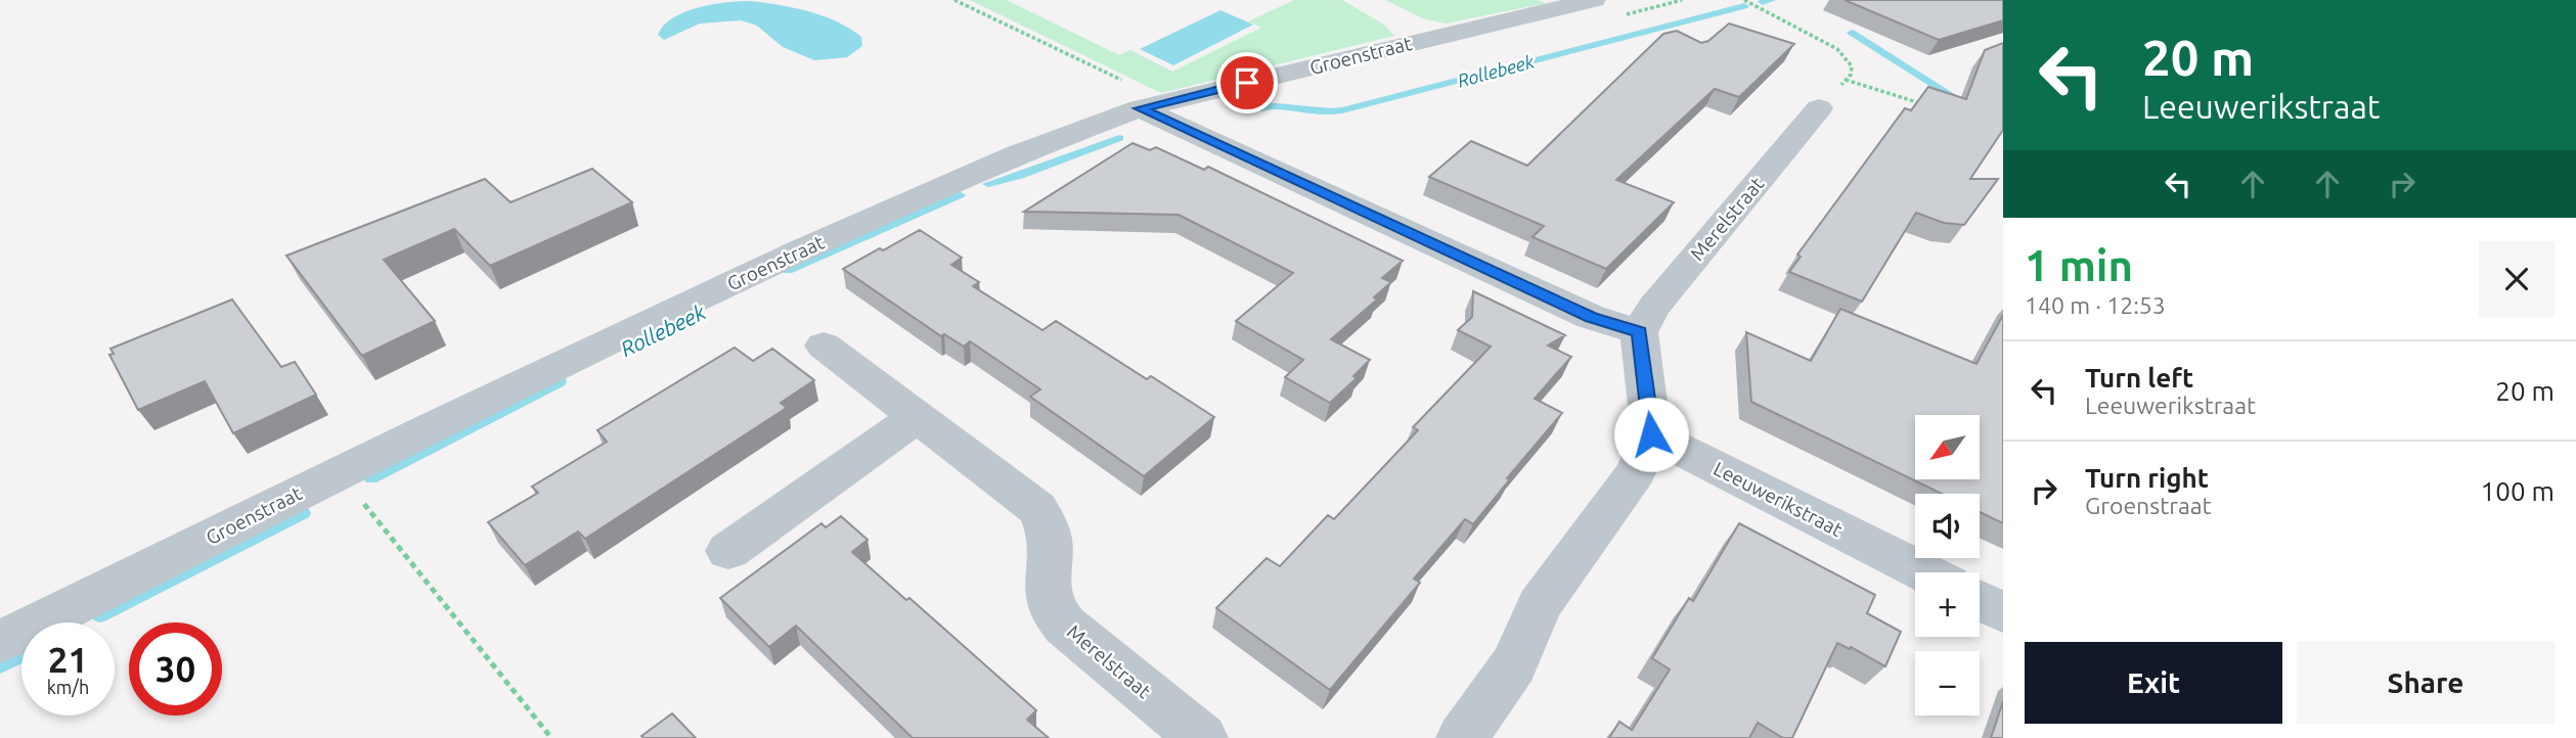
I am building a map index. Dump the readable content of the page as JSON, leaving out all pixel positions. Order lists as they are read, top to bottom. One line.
{"streets":{"street":["Groenstraat","Merelstraat","Leeuwerikstraat"]},"water":["Rollebeek"],"north":"bottom left","page":{"turn":["20 m","Leeuwerikstraat"],"heading":["1 min","140 m · 12:53"],"list":[{"name":"Turn left","note":"Leeuwerikstraat","value":"20 m"},{"name":"Turn right","note":"Groenstraat","value":"100 m"}],"map_buttons":["+","−"],"speed":"21 km/h","limit":"30","buttons":["Exit","Share"]}}
